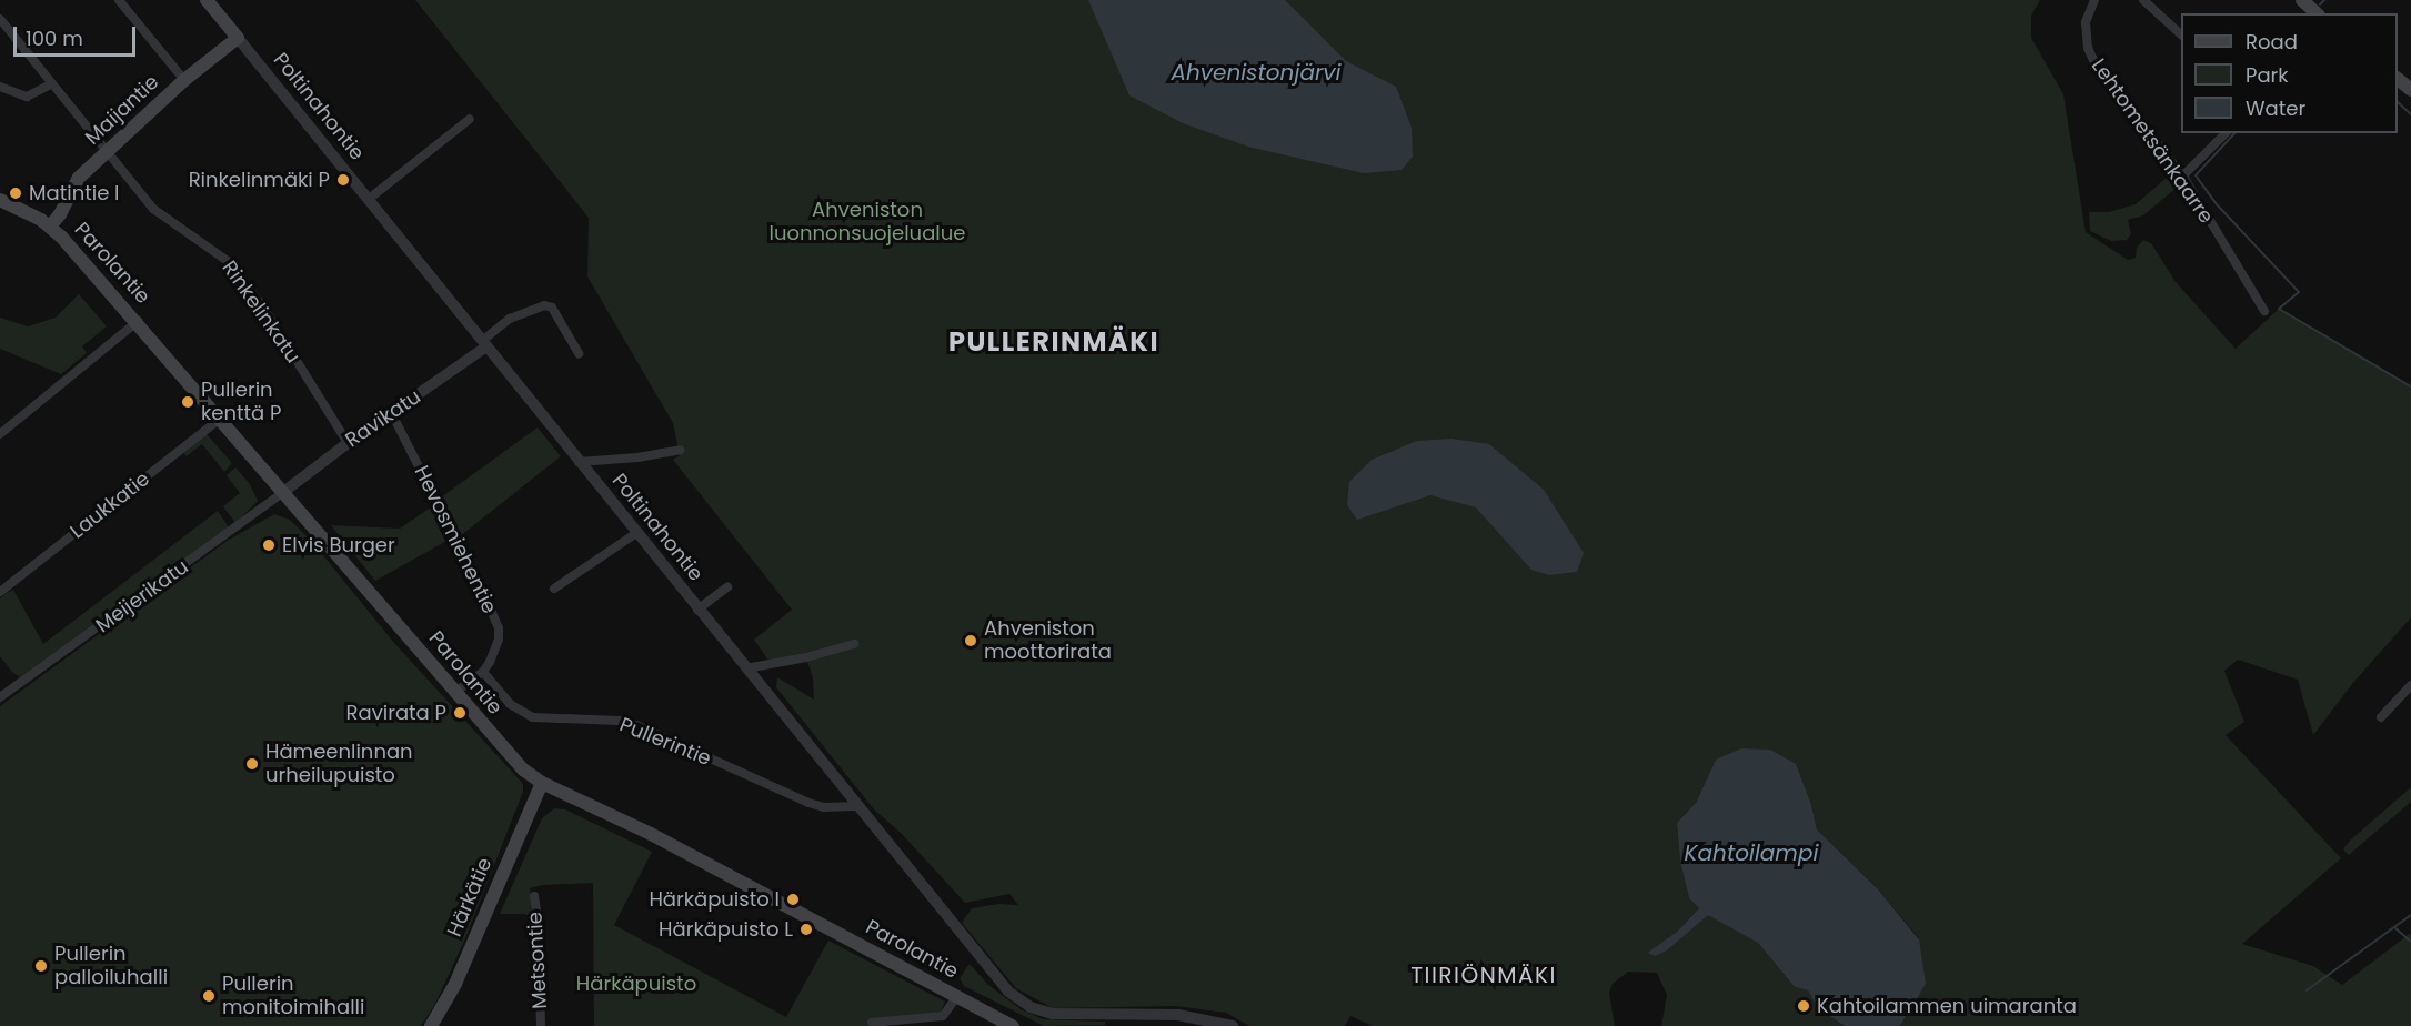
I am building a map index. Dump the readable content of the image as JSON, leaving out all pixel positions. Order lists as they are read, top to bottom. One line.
{"streets":{"main road":["Poltinahontie","Maijantie","Parolantie","Härkätie"],"street":["Lehtometsänkaarre","Rinkelinkatu","Ravikatu","Laukkatie","Hevosmiehentie","Meijerikatu","Pullerintie","Metsontie"]},"crossings":[["Poltinahontie","Maijantie"],["Poltinahontie","Ravikatu"],["Poltinahontie","Pullerintie"],["Maijantie","Parolantie"],["Maijantie","Rinkelinkatu"],["Parolantie","Ravikatu"],["Parolantie","Laukkatie"],["Parolantie","Hevosmiehentie"],["Parolantie","Meijerikatu"],["Parolantie","Härkätie"],["Rinkelinkatu","Ravikatu"],["Ravikatu","Hevosmiehentie"],["Ravikatu","Meijerikatu"],["Hevosmiehentie","Pullerintie"]],"districts":["PULLERINMÄKI","TIIRIÖNMÄKI"],"water":["Ahvenistonjärvi","Kahtoilampi"],"parks":["Ahveniston luonnonsuojelualue","Härkäpuisto"],"places":["Rinkelinmäki P","Matintie I","Pullerin kenttä P","Elvis Burger","Ahveniston moottorirata","Ravirata P","Hämeenlinnan urheilupuisto","Härkäpuisto I","Härkäpuisto L","Pullerin palloiluhalli","Pullerin monitoimihalli","Kahtoilammen uimaranta"],"legend":["Road","Park","Water"],"scale_bar":"100 m"}
